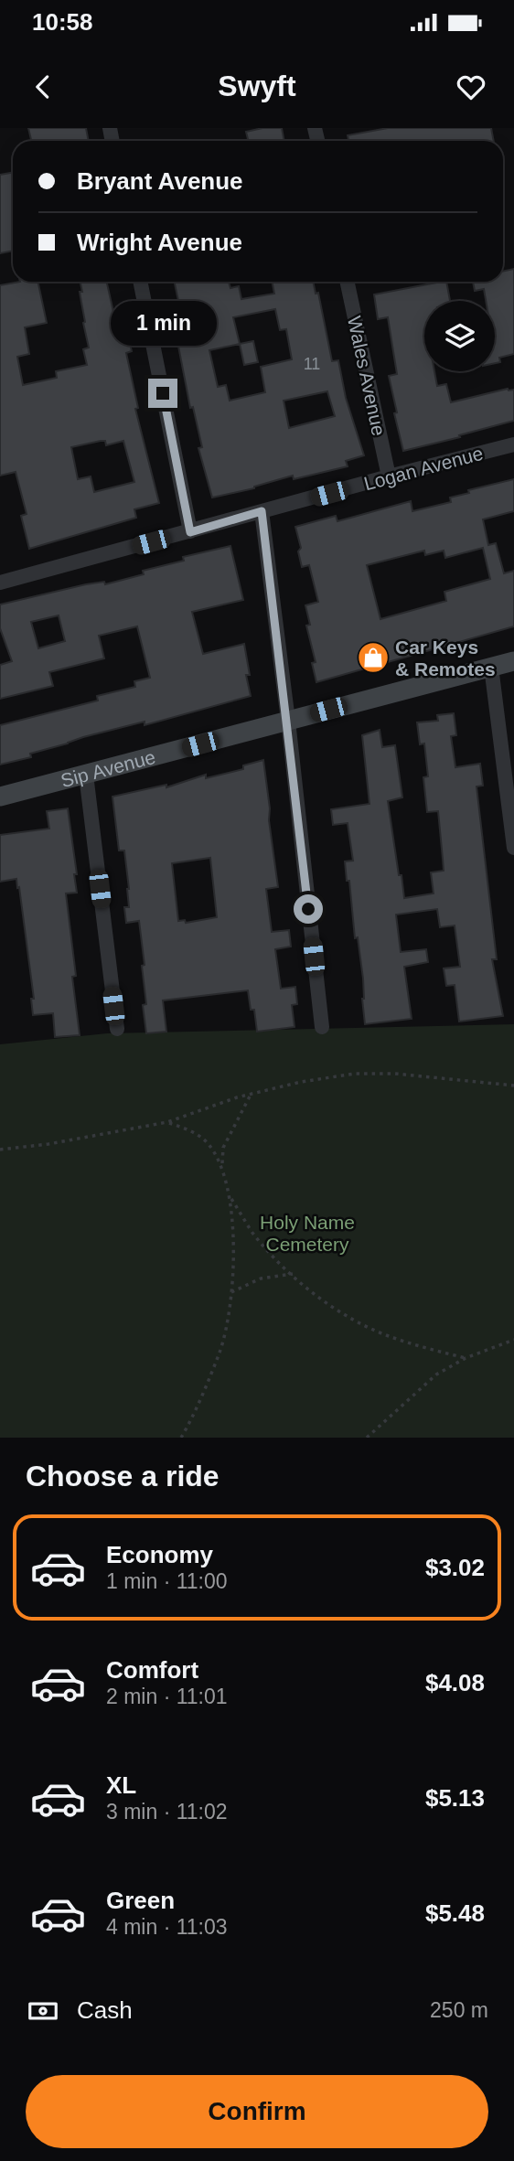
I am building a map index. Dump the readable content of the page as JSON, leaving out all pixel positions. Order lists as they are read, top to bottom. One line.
{"streets":{"street":["Wales Avenue","Logan Avenue","Sip Avenue"]},"crossings":[["Wales Avenue","Logan Avenue"]],"parks":["Holy Name Cemetery"],"places":{"shop":["Car Keys & Remotes"]},"house_numbers":["11"],"page":{"status":"10:58","header":"Swyft","banner":["Bryant Avenue","Wright Avenue"],"bubble":"1 min","heading":"Choose a ride","list":[{"name":"Economy","note":"1 min · 11:00","value":"$3.02"},{"name":"Comfort","note":"2 min · 11:01","value":"$4.08"},{"name":"XL","note":"3 min · 11:02","value":"$5.13"},{"name":"Green","note":"4 min · 11:03","value":"$5.48"}],"pay":["Cash","250 m"],"buttons":"Confirm"}}
